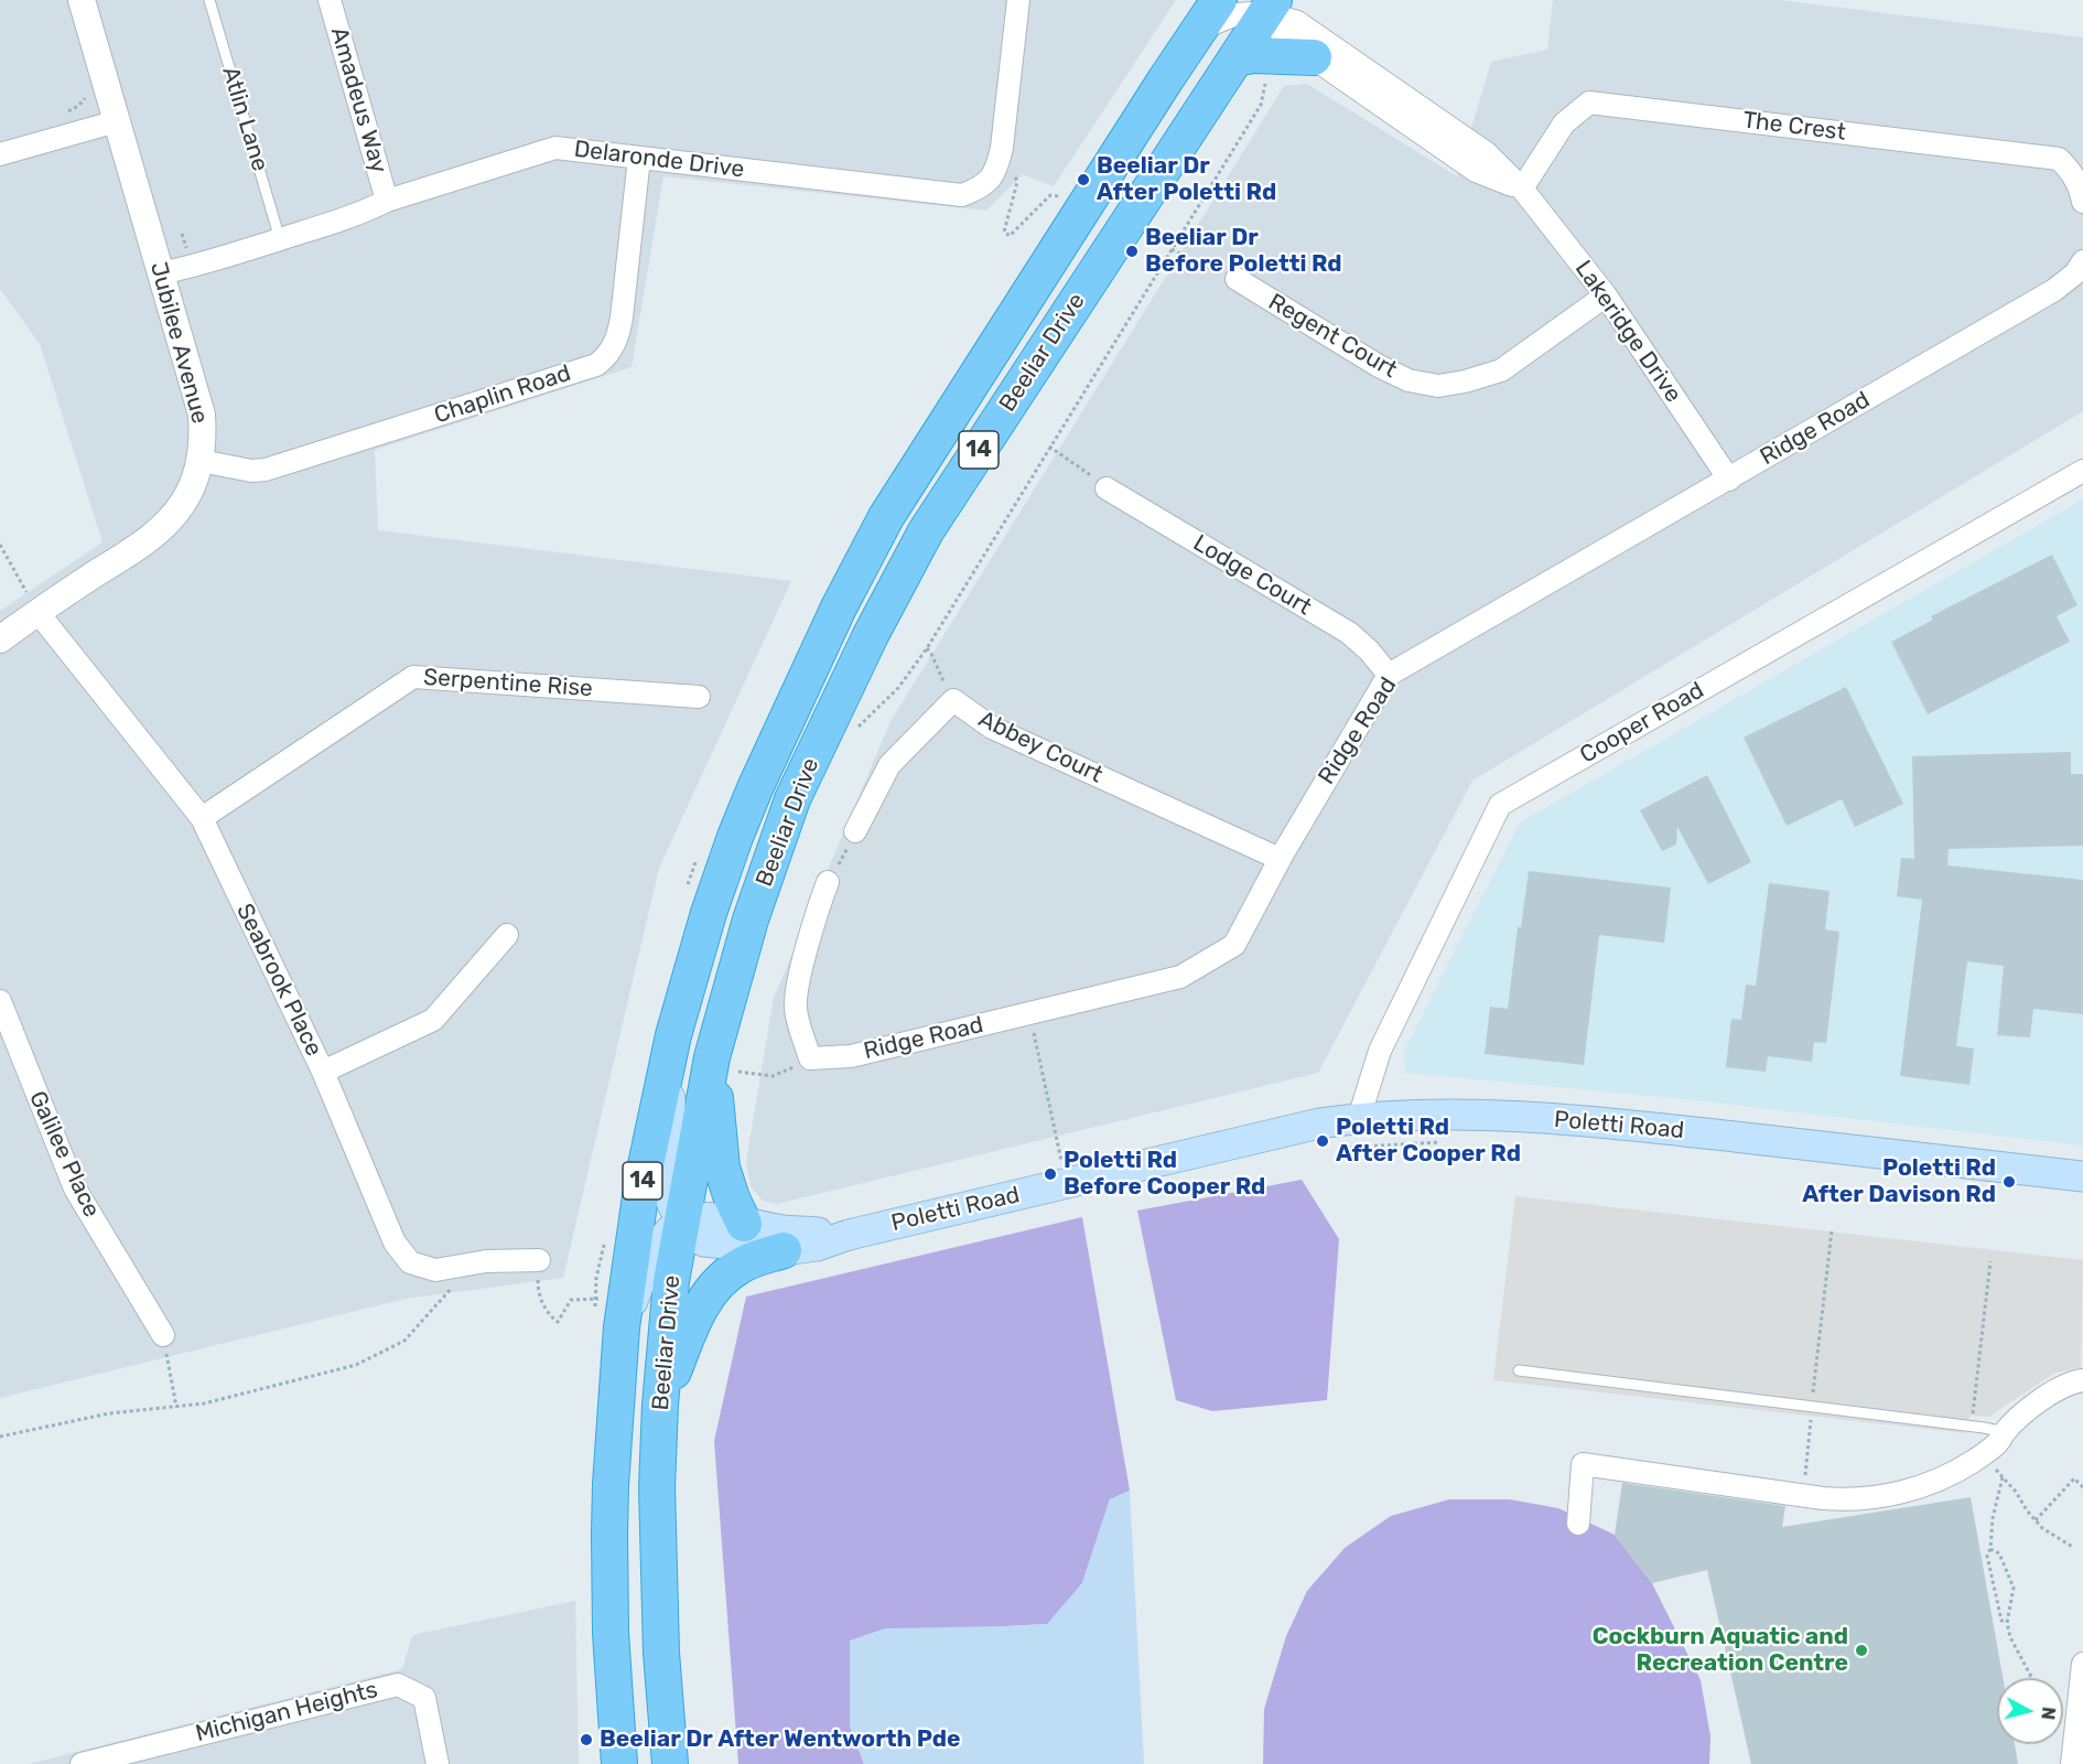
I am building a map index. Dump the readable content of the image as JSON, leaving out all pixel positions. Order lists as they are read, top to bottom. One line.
{"streets":{"highway":["Beeliar Drive","14"],"main road":["Poletti Road"],"street":["Amadeus Way","The Crest","Delaronde Drive","Lakeridge Drive","Regent Court","Jubilee Avenue","Chaplin Road","Ridge Road","Lodge Court","Serpentine Rise","Cooper Road","Abbey Court","Seabrook Place","Galilee Place","Michigan Heights"],"lane":["Atlin Lane"]},"crossings":[["Amadeus Way","Delaronde Drive"],["Atlin Lane","Delaronde Drive"],["The Crest","Lakeridge Drive"],["Delaronde Drive","Jubilee Avenue"],["Delaronde Drive","Chaplin Road"],["Lakeridge Drive","Regent Court"],["Lakeridge Drive","Beeliar Drive"],["Lakeridge Drive","Ridge Road"],["Jubilee Avenue","Chaplin Road"],["Jubilee Avenue","Seabrook Place"],["Beeliar Drive","Poletti Road"],["Ridge Road","Lodge Court"],["Ridge Road","Abbey Court"],["Serpentine Rise","Seabrook Place"],["Cooper Road","Poletti Road"]],"places":["Beeliar Dr After Poletti Rd","Beeliar Dr Before Poletti Rd","Poletti Rd After Cooper Rd","Poletti Rd Before Cooper Rd","Poletti Rd After Davison Rd","Cockburn Aquatic and Recreation Centre","Beeliar Dr After Wentworth Pde"],"north":"right"}
